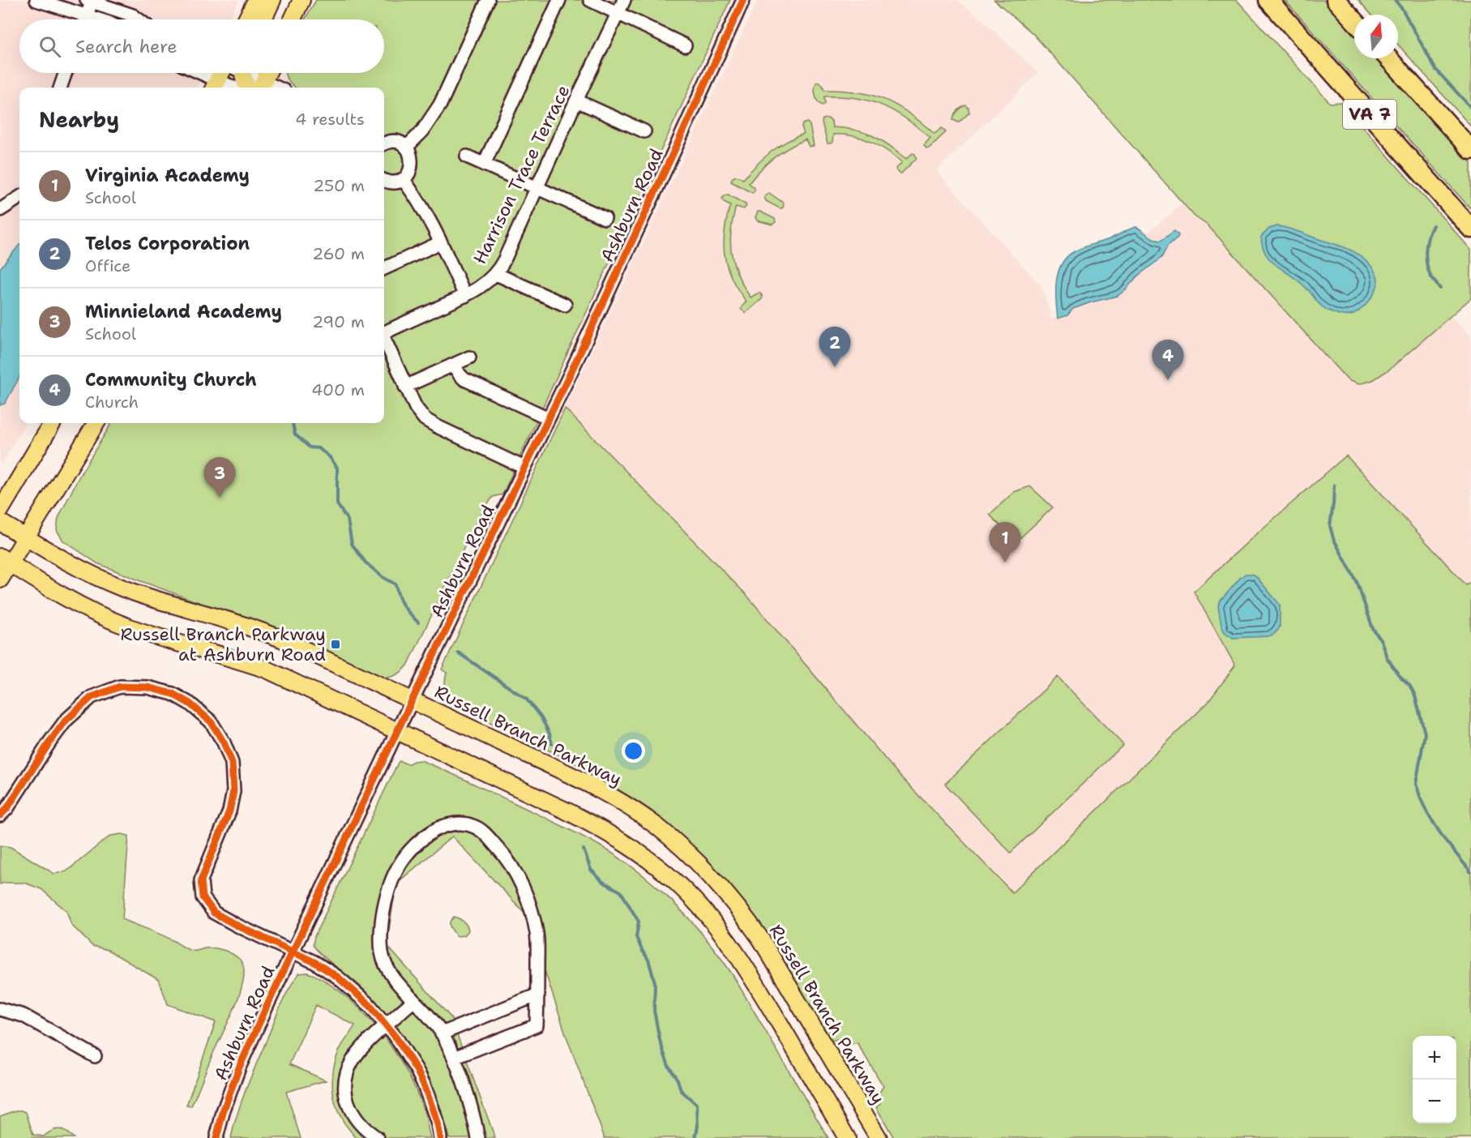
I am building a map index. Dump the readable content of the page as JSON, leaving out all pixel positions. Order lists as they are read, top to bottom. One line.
{"streets":{"highway":["VA 7"],"main road":["Russell Branch Parkway"],"street":["Harrison Trace Terrace","Ashburn Road"]},"crossings":[["Ashburn Road","Russell Branch Parkway"]],"places":{"transit":["Russell Branch Parkway at Ashburn Road"]},"north":"top","page":{"search":"Search here","heading":["Nearby","4 results"],"list":[{"mark":"1","name":"Virginia Academy","note":"School","value":"250 m"},{"mark":"2","name":"Telos Corporation","note":"Office","value":"260 m"},{"mark":"3","name":"Minnieland Academy","note":"School","value":"290 m"},{"mark":"4","name":"Community Church","note":"Church","value":"400 m"}],"pins":["2","4","3","1"],"map_buttons":["+","−"]}}
